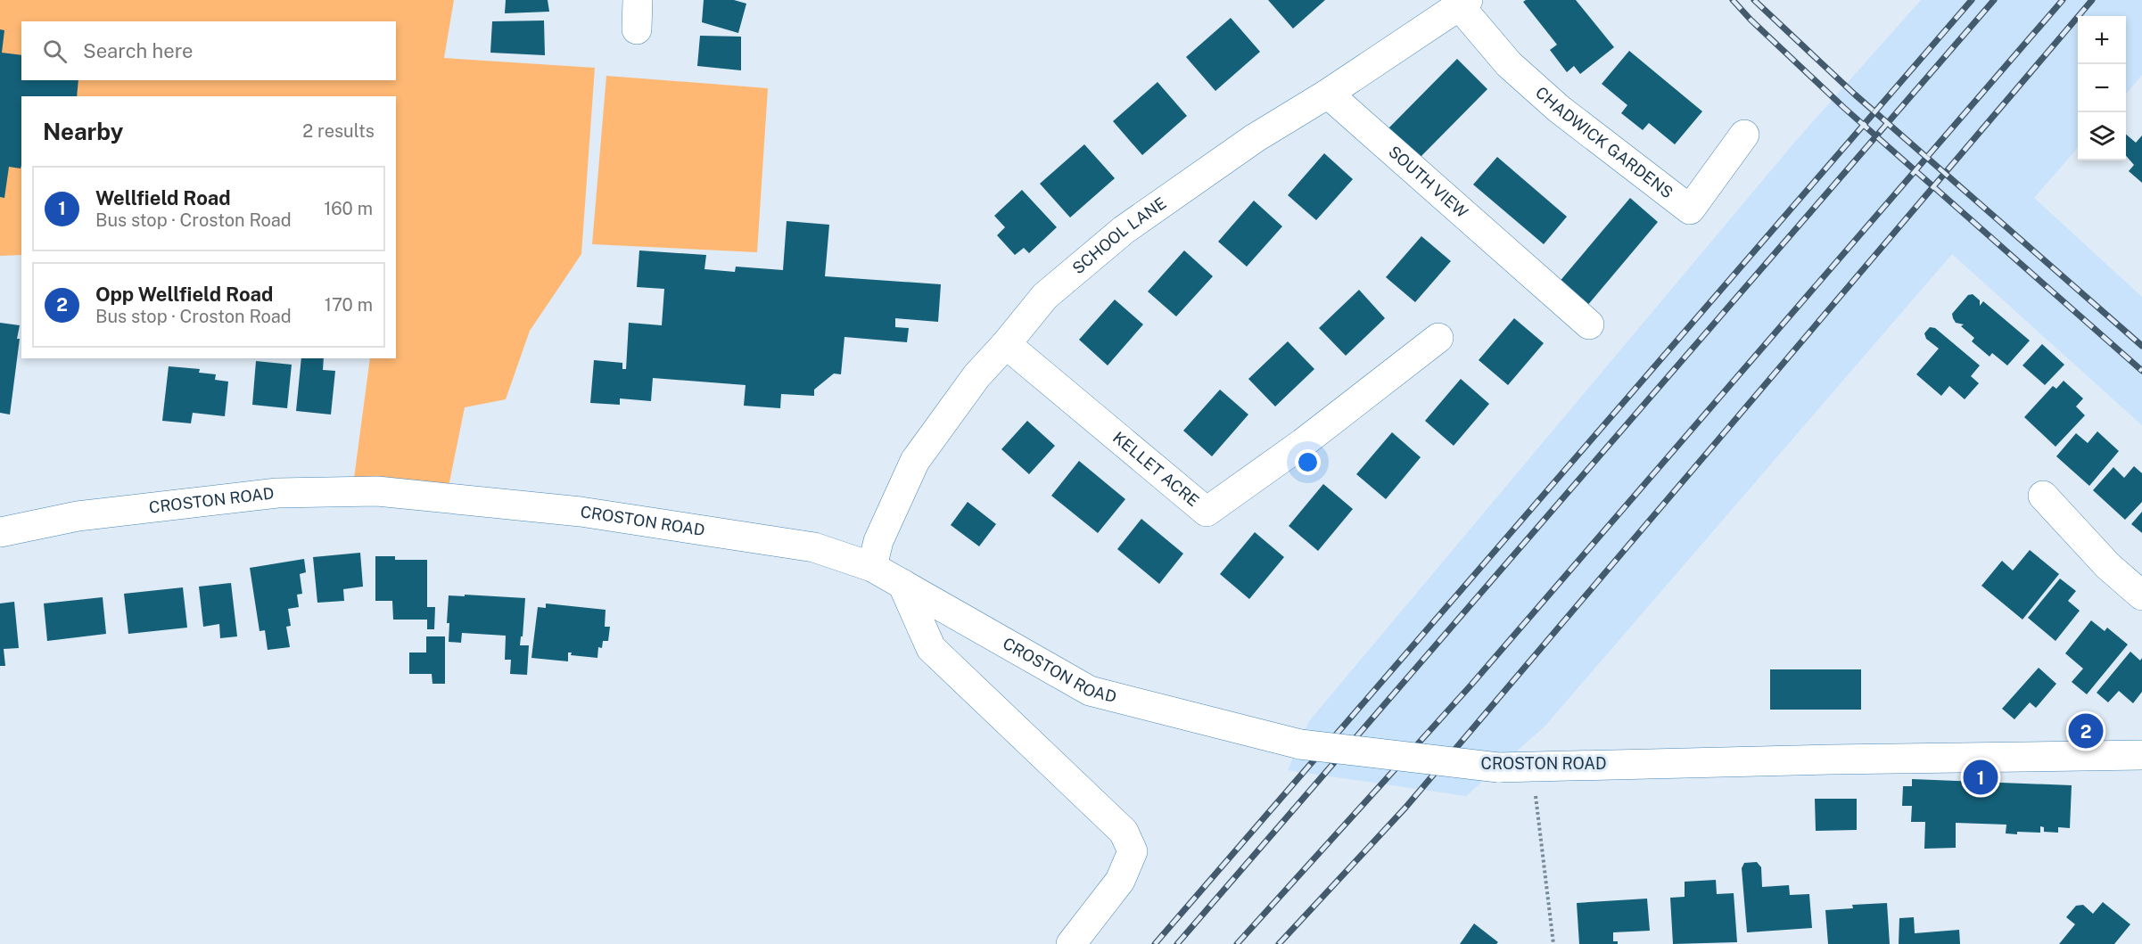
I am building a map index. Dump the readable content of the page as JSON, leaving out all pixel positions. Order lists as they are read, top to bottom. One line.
{"streets":{"street":["CHADWICK GARDENS","SOUTH VIEW","SCHOOL LANE","KELLET ACRE","CROSTON ROAD"]},"crossings":[["CHADWICK GARDENS","SCHOOL LANE"],["SOUTH VIEW","SCHOOL LANE"],["SCHOOL LANE","KELLET ACRE"],["SCHOOL LANE","CROSTON ROAD"]],"page":{"map_buttons":["+","−"],"search":"Search here","heading":["Nearby","2 results"],"list":[{"mark":"1","name":"Wellfield Road","note":"Bus stop · Croston Road","value":"160 m"},{"mark":"2","name":"Opp Wellfield Road","note":"Bus stop · Croston Road","value":"170 m"}],"pins":["2","1"]}}
